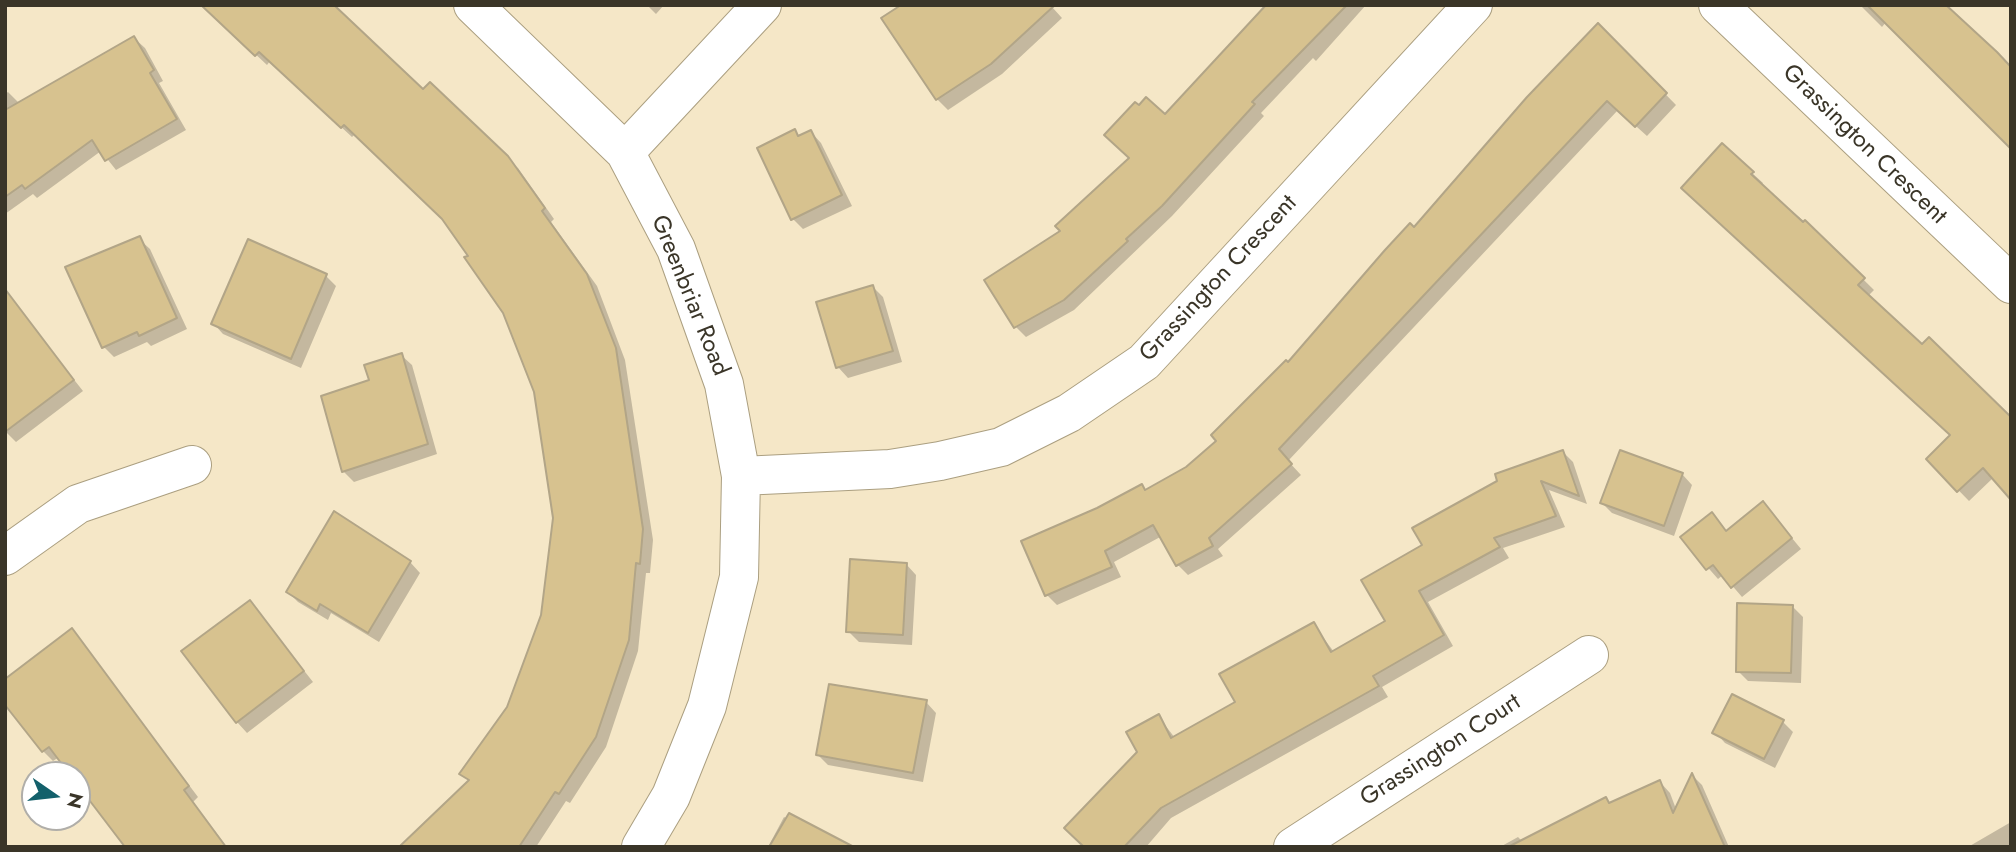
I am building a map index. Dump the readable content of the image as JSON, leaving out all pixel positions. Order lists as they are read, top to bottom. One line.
{"streets":{"street":["Grassington Crescent","Greenbriar Road","Grassington Court"]},"crossings":[["Grassington Crescent","Greenbriar Road"]],"north":"right"}
